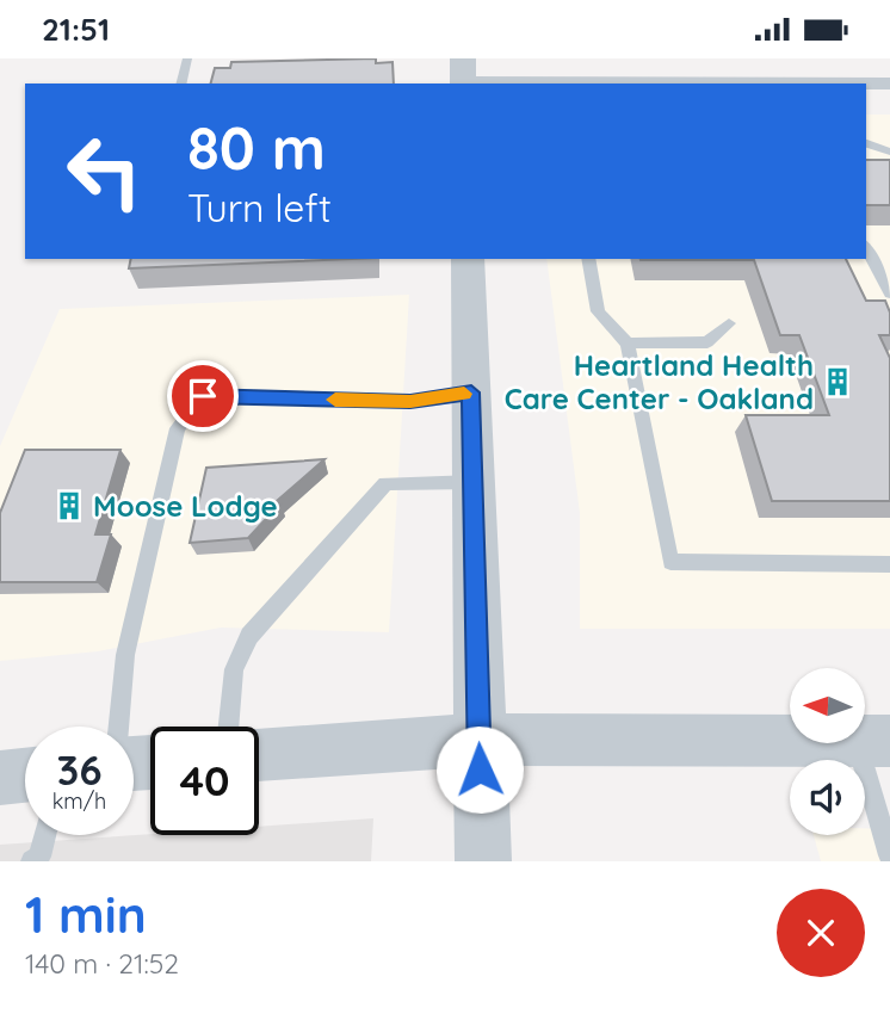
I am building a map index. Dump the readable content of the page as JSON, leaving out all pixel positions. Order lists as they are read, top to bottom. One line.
{"places":{"building":["Heartland Health Care Center - Oakland","Moose Lodge"]},"north":"left","page":{"status":"21:51","turn":["80 m","Turn left"],"speed":"36 km/h","limit":"40","heading":["1 min","140 m · 21:52"]}}
